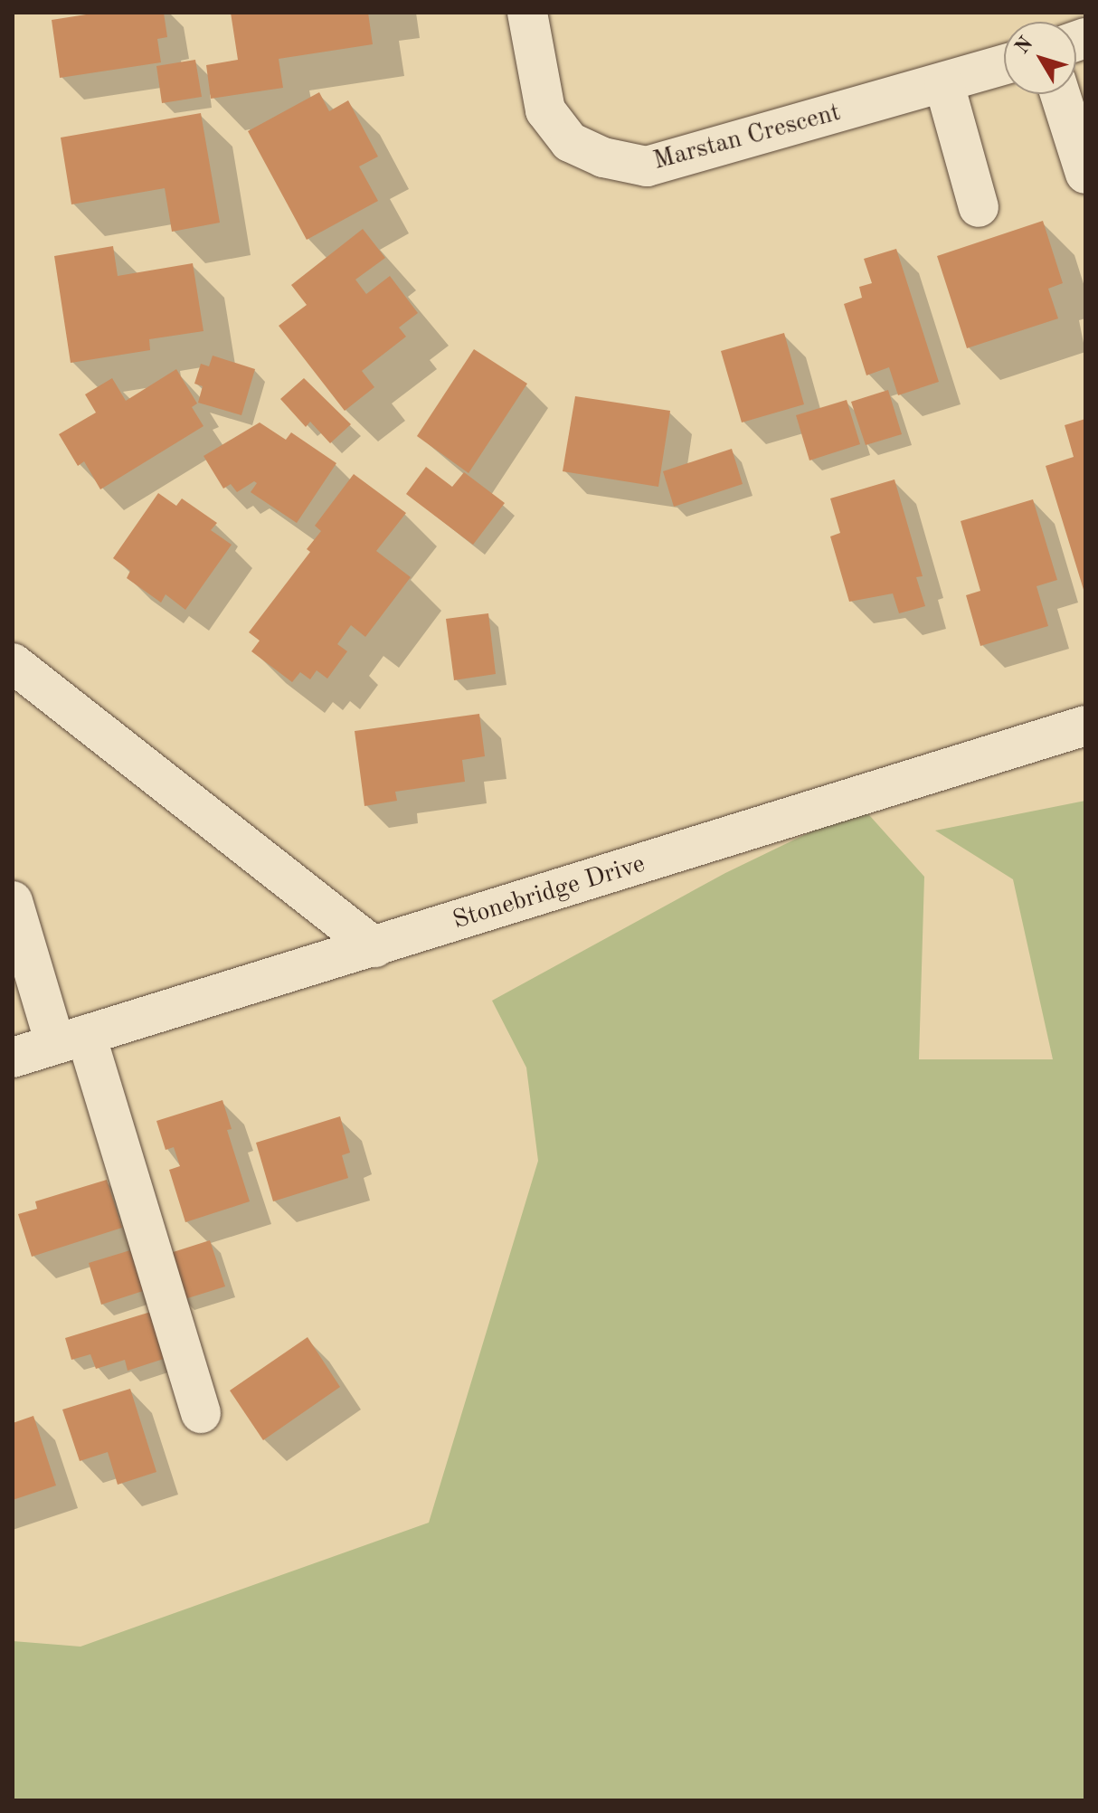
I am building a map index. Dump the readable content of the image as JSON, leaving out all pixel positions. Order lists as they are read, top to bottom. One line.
{"streets":{"street":["Marstan Crescent","Stonebridge Drive"]},"north":"top left"}
